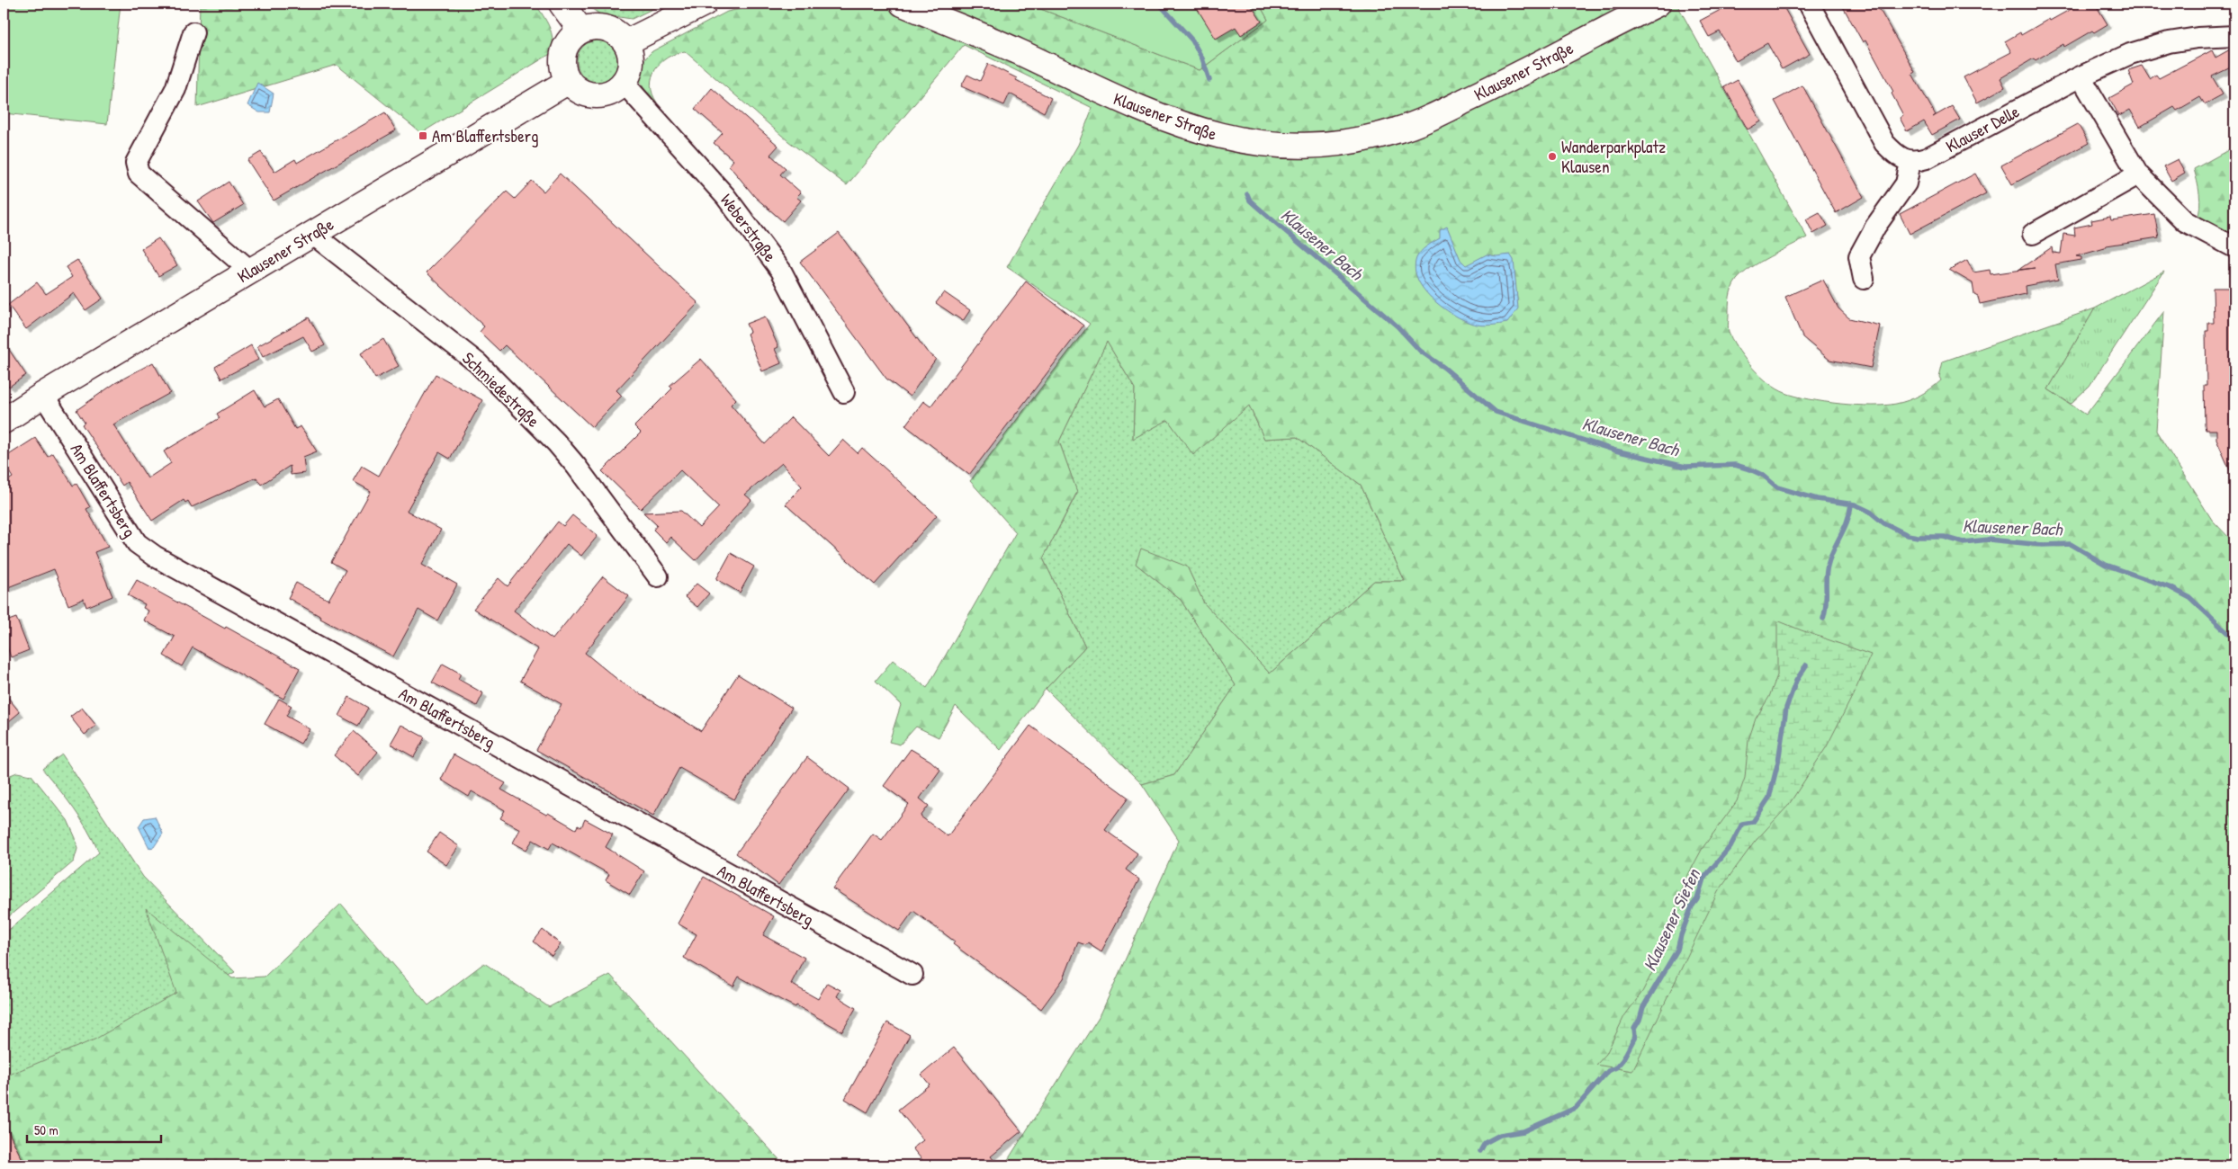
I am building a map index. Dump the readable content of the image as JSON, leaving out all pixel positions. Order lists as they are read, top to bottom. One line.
{"streets":{"main road":["Klausener Straße"],"street":["Klauser Delle","Weberstraße","Schmiedestraße","Am Blaffertsberg"]},"crossings":[["Klausener Straße","Weberstraße"],["Klausener Straße","Schmiedestraße"],["Klausener Straße","Am Blaffertsberg"]],"water":["Klausener Bach","Klausener Siefen"],"places":{"transit":["Am Blaffertsberg"],"other":["Wanderparkplatz Klausen"]},"scale_bar":"50 m"}
